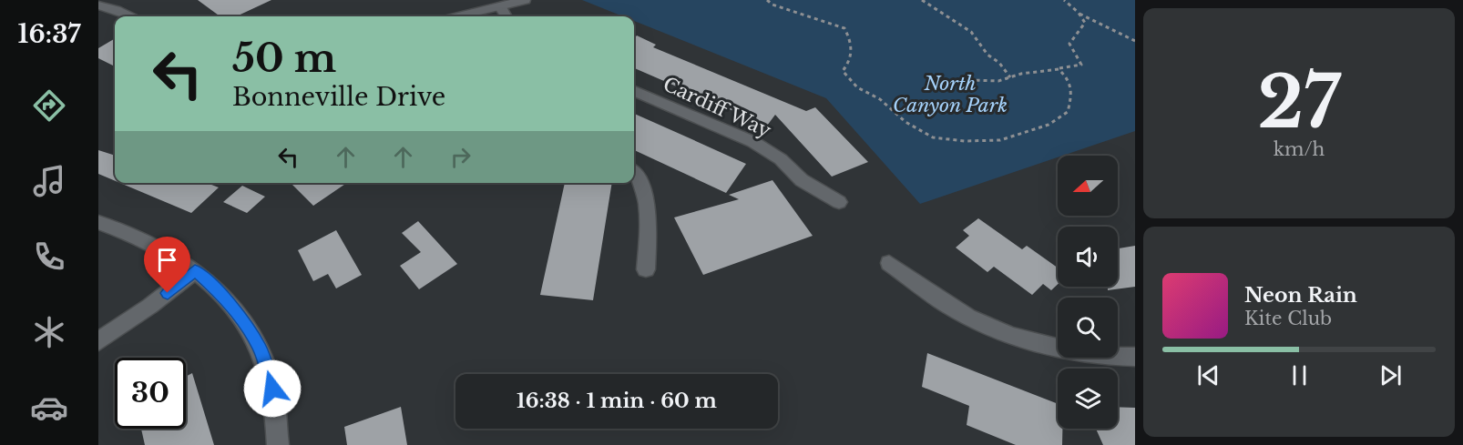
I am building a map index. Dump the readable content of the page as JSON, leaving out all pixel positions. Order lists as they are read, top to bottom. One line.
{"streets":{"street":["Cardiff Way"]},"parks":["North Canyon Park"],"north":"left","page":{"tabs":"16:37","tile":["27","km/h"],"turn":["50 m","Bonneville Drive"],"song":["Neon Rain","Kite Club"],"limit":"30","trip":"16:38 · 1 min · 60 m"}}
